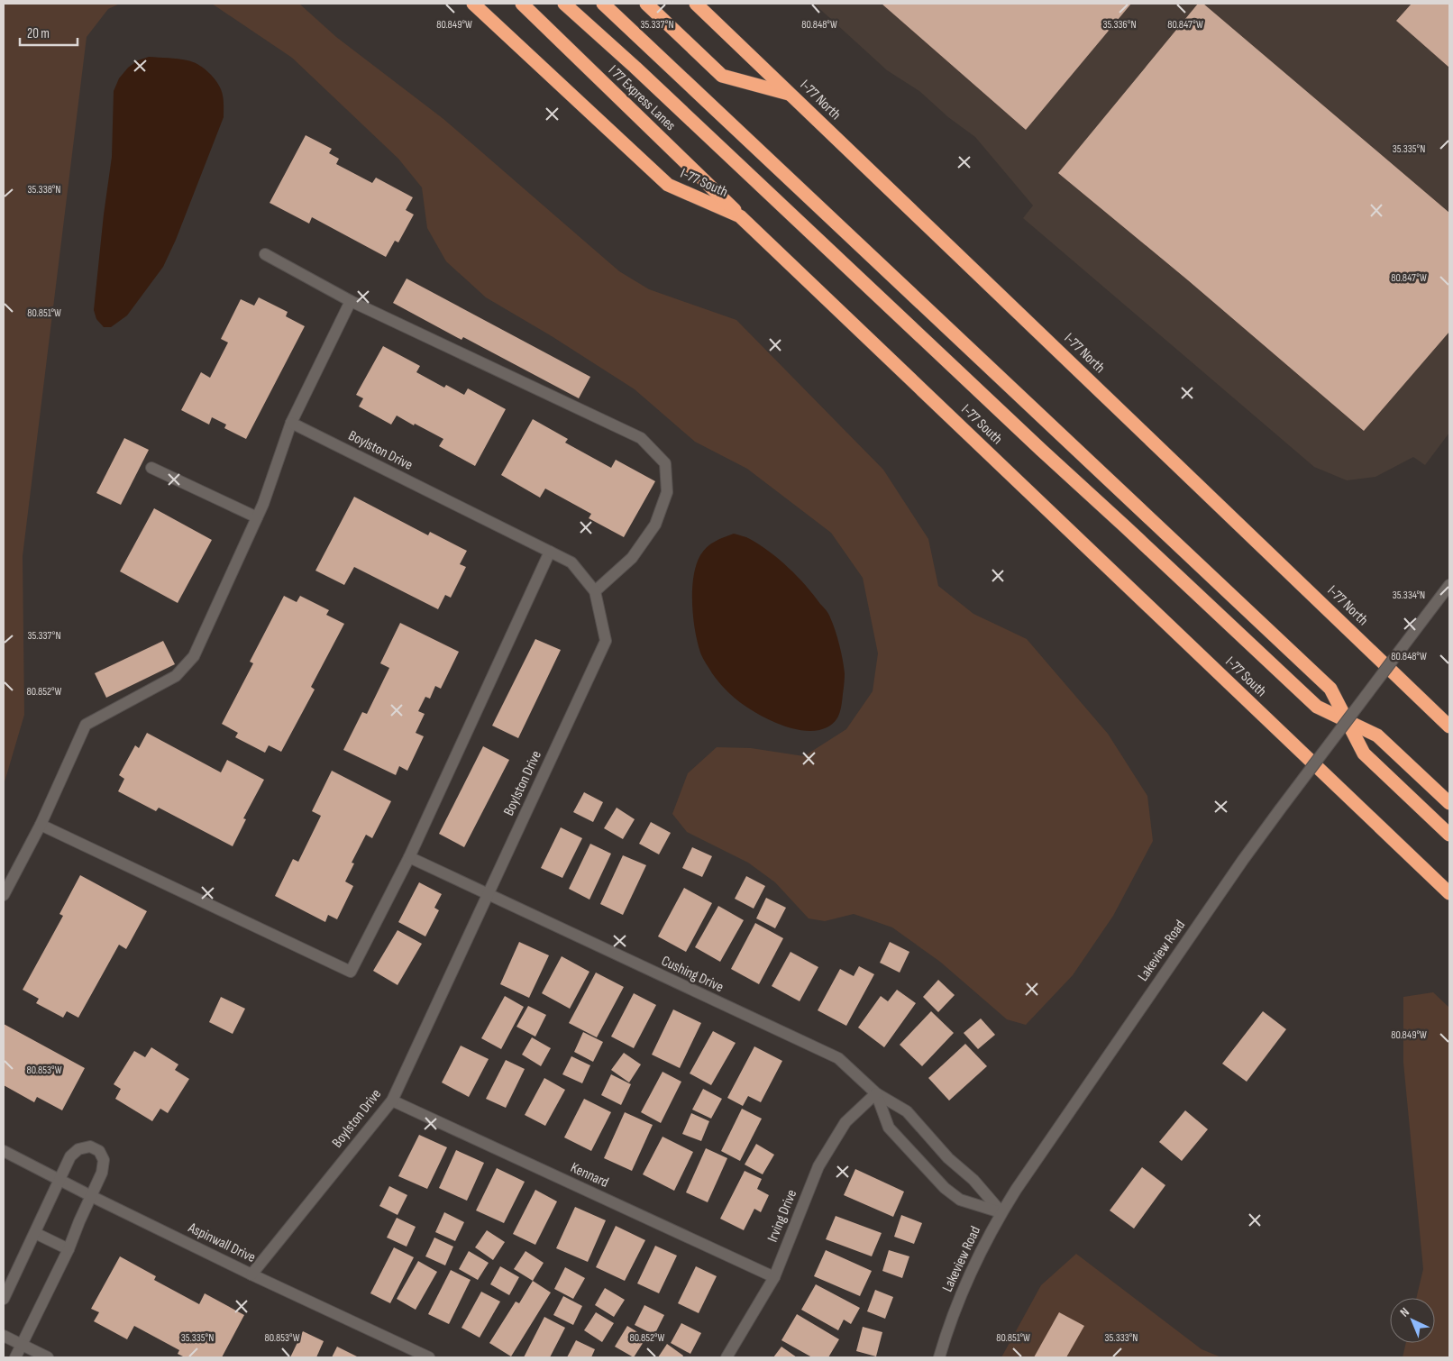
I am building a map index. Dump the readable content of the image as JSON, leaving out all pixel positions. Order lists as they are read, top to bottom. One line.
{"streets":{"highway":["I 77 Express Lanes","I-77 North","I-77 South"],"street":["Boylston Drive","Lakeview Road","Cushing Drive","Kennard","Irving Drive","Aspinwall Drive"]},"crossings":[["I 77 Express Lanes","I-77 South"],["Boylston Drive","Cushing Drive"],["Boylston Drive","Kennard"],["Boylston Drive","Aspinwall Drive"],["Lakeview Road","Cushing Drive"],["Cushing Drive","Irving Drive"],["Kennard","Irving Drive"]],"scale_bar":"20 m","north":"top left","coordinates":["35.337°N","35.336°N","80.847°W","80.849°W","80.848°W","35.335°N","35.338°N","80.851°W","35.334°N","80.852°W","80.853°W","35.333°N"]}
